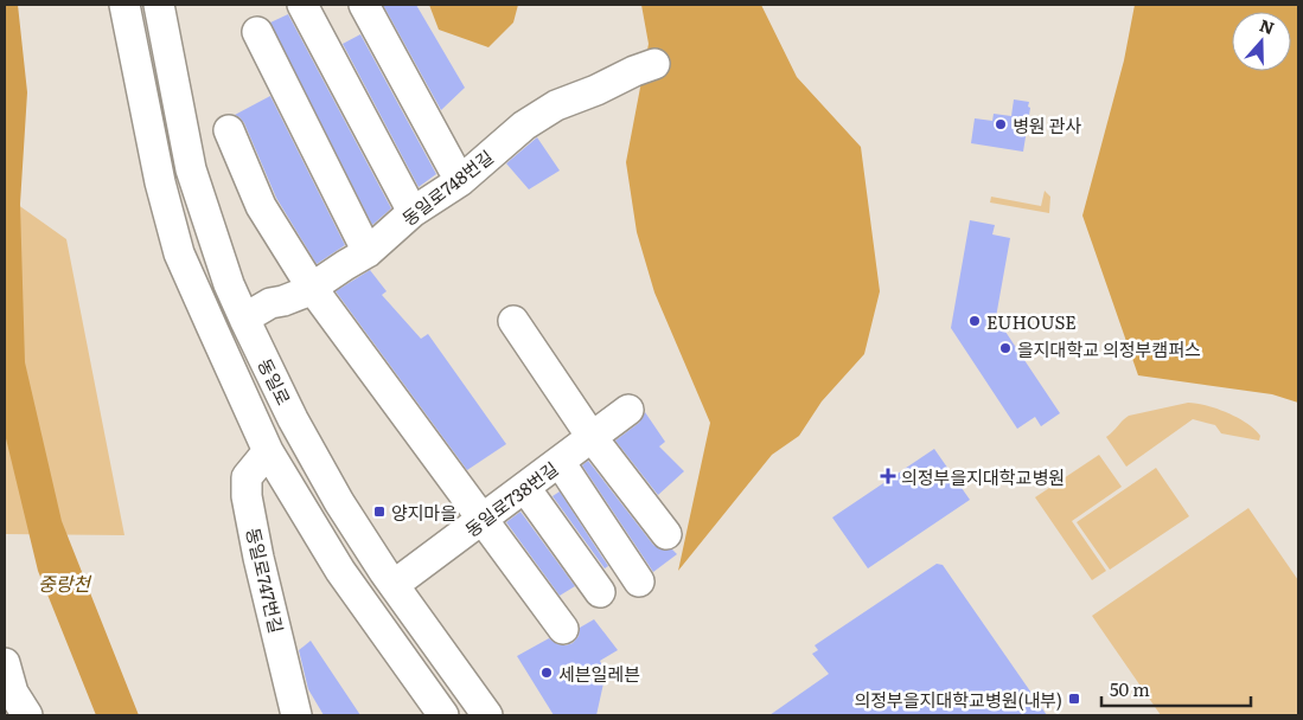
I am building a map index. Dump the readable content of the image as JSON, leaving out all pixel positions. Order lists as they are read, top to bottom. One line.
{"streets":{"street":["동일로748번길","동일로","동일로738번길","동일로747번길"]},"crossings":[["동일로748번길","동일로"],["동일로","동일로738번길"],["동일로","동일로747번길"]],"water":["중랑천"],"places":{"other":["병원 관사","EUHOUSE","을지대학교 의정부캠퍼스","세븐일레븐"],"health":["의정부을지대학교병원"],"transit":["양지마을","의정부을지대학교병원(내부)"]},"scale_bar":"50 m","north":"top"}
